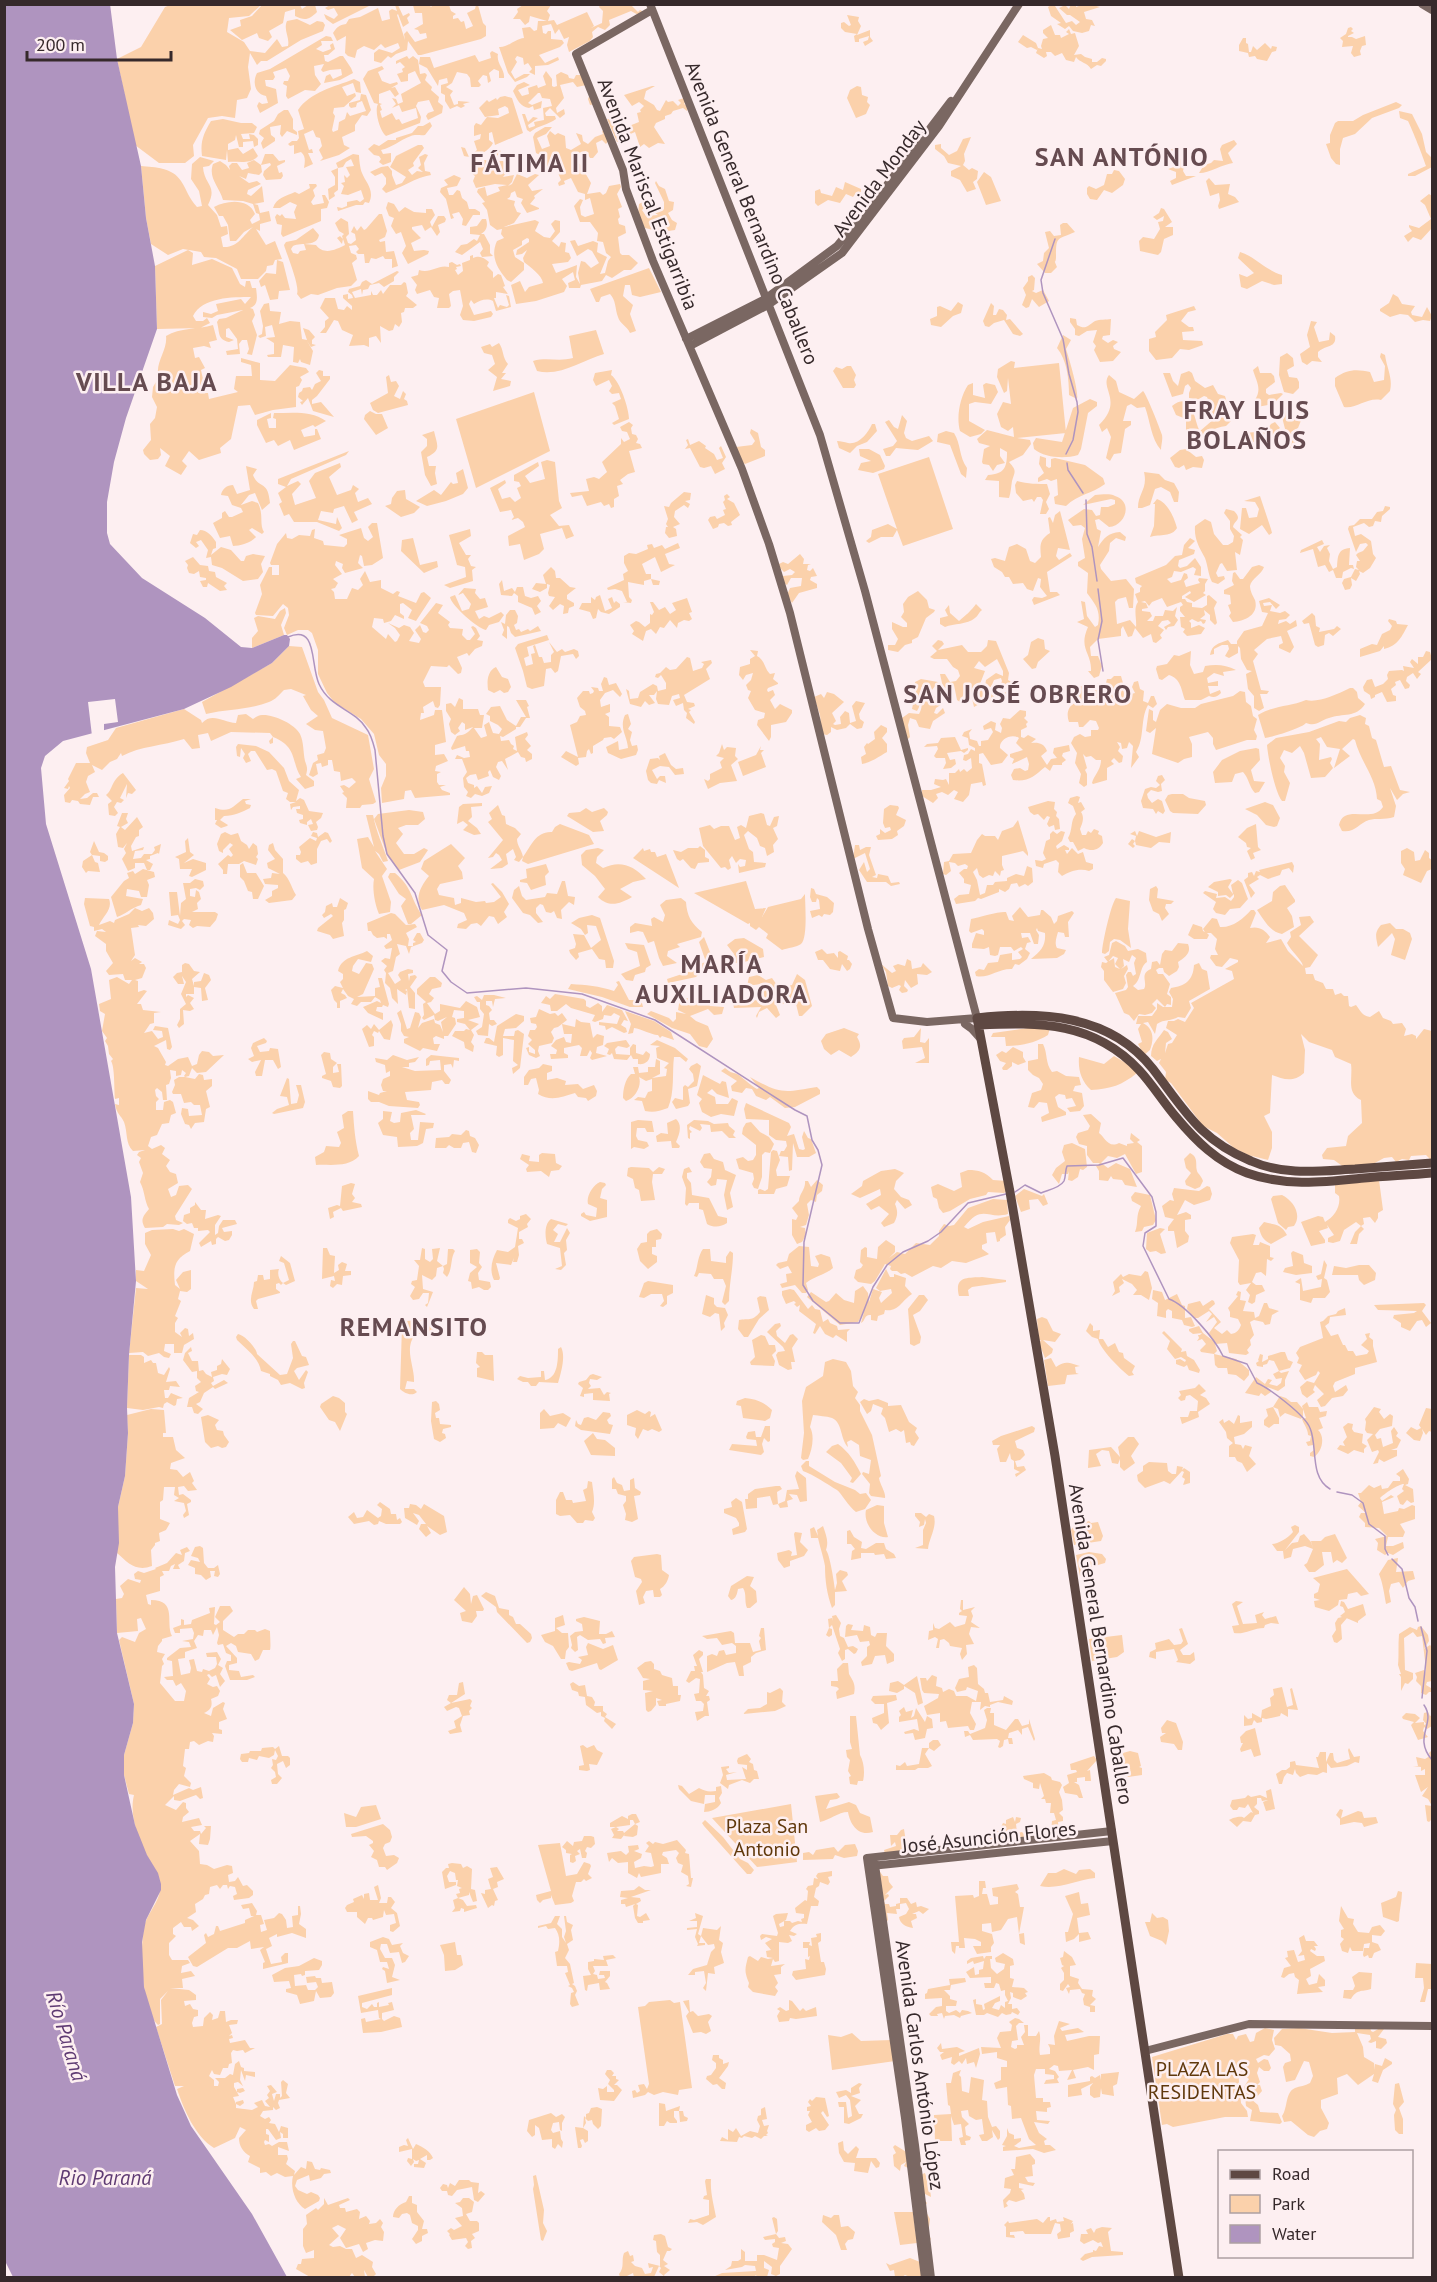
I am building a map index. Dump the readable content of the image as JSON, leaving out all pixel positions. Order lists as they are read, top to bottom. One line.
{"streets":{"main road":["Avenida Monday","Avenida Mariscal Estigarribia","Avenida General Bernardino Caballero","José Asunción Flores","Avenida Carlos António López"]},"crossings":[["Avenida Monday","Avenida Mariscal Estigarribia"],["Avenida Monday","Avenida General Bernardino Caballero"],["Avenida Mariscal Estigarribia","Avenida General Bernardino Caballero"],["Avenida General Bernardino Caballero","José Asunción Flores"],["José Asunción Flores","Avenida Carlos António López"]],"districts":["SAN ANTÓNIO","FÁTIMA II","VILLA BAJA","FRAY LUIS BOLAÑOS","SAN JOSÉ OBRERO","MARÍA AUXILIADORA","REMANSITO"],"water":["Río Paraná","Rio Paraná"],"parks":["Plaza San Antonio","PLAZA LAS RESIDENTAS"],"legend":["Road","Park","Water"],"scale_bar":"200 m"}
